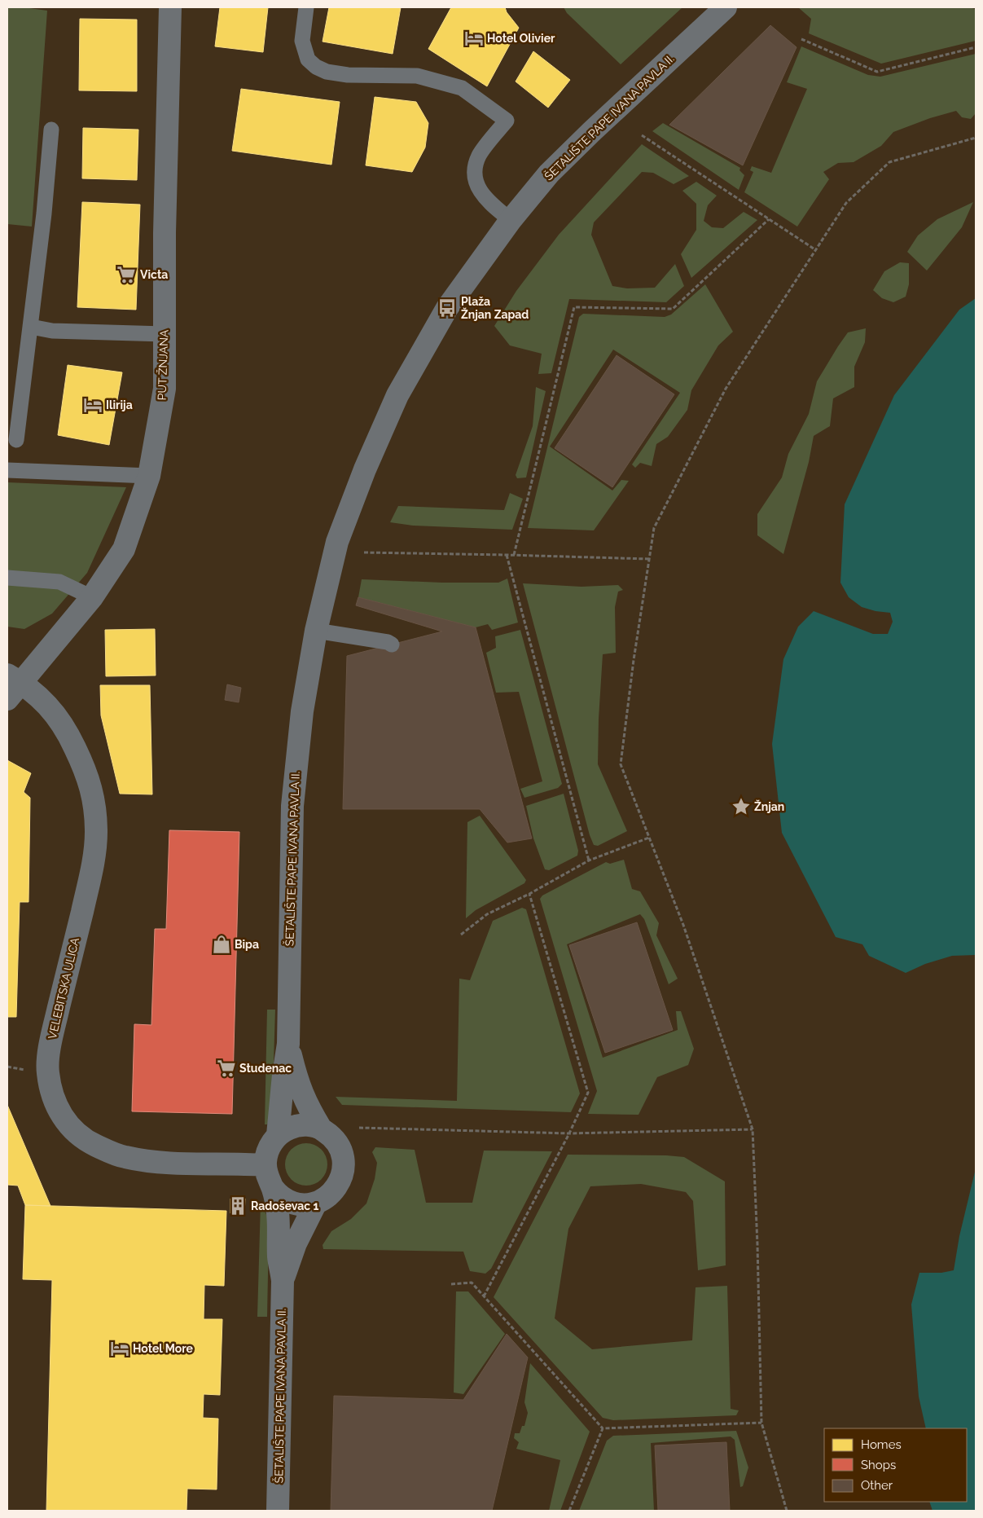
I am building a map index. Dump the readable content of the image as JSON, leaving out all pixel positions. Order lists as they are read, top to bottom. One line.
{"streets":{"street":["ŠETALIŠTE PAPE IVANA PAVLA II.","PUT ŽNJANA","VELEBITSKA ULICA"]},"crossings":[["ŠETALIŠTE PAPE IVANA PAVLA II.","VELEBITSKA ULICA"],["PUT ŽNJANA","VELEBITSKA ULICA"]],"places":{"hotel":["Hotel Olivier","Ilirija","Hotel More"],"supermarket":["Victa","Studenac"],"bus stop":["Plaža Žnjan Zapad"],"place":["Žnjan"],"shop":["Bipa"],"building":["Radoševac 1"]},"legend":["Homes","Shops","Other"]}
